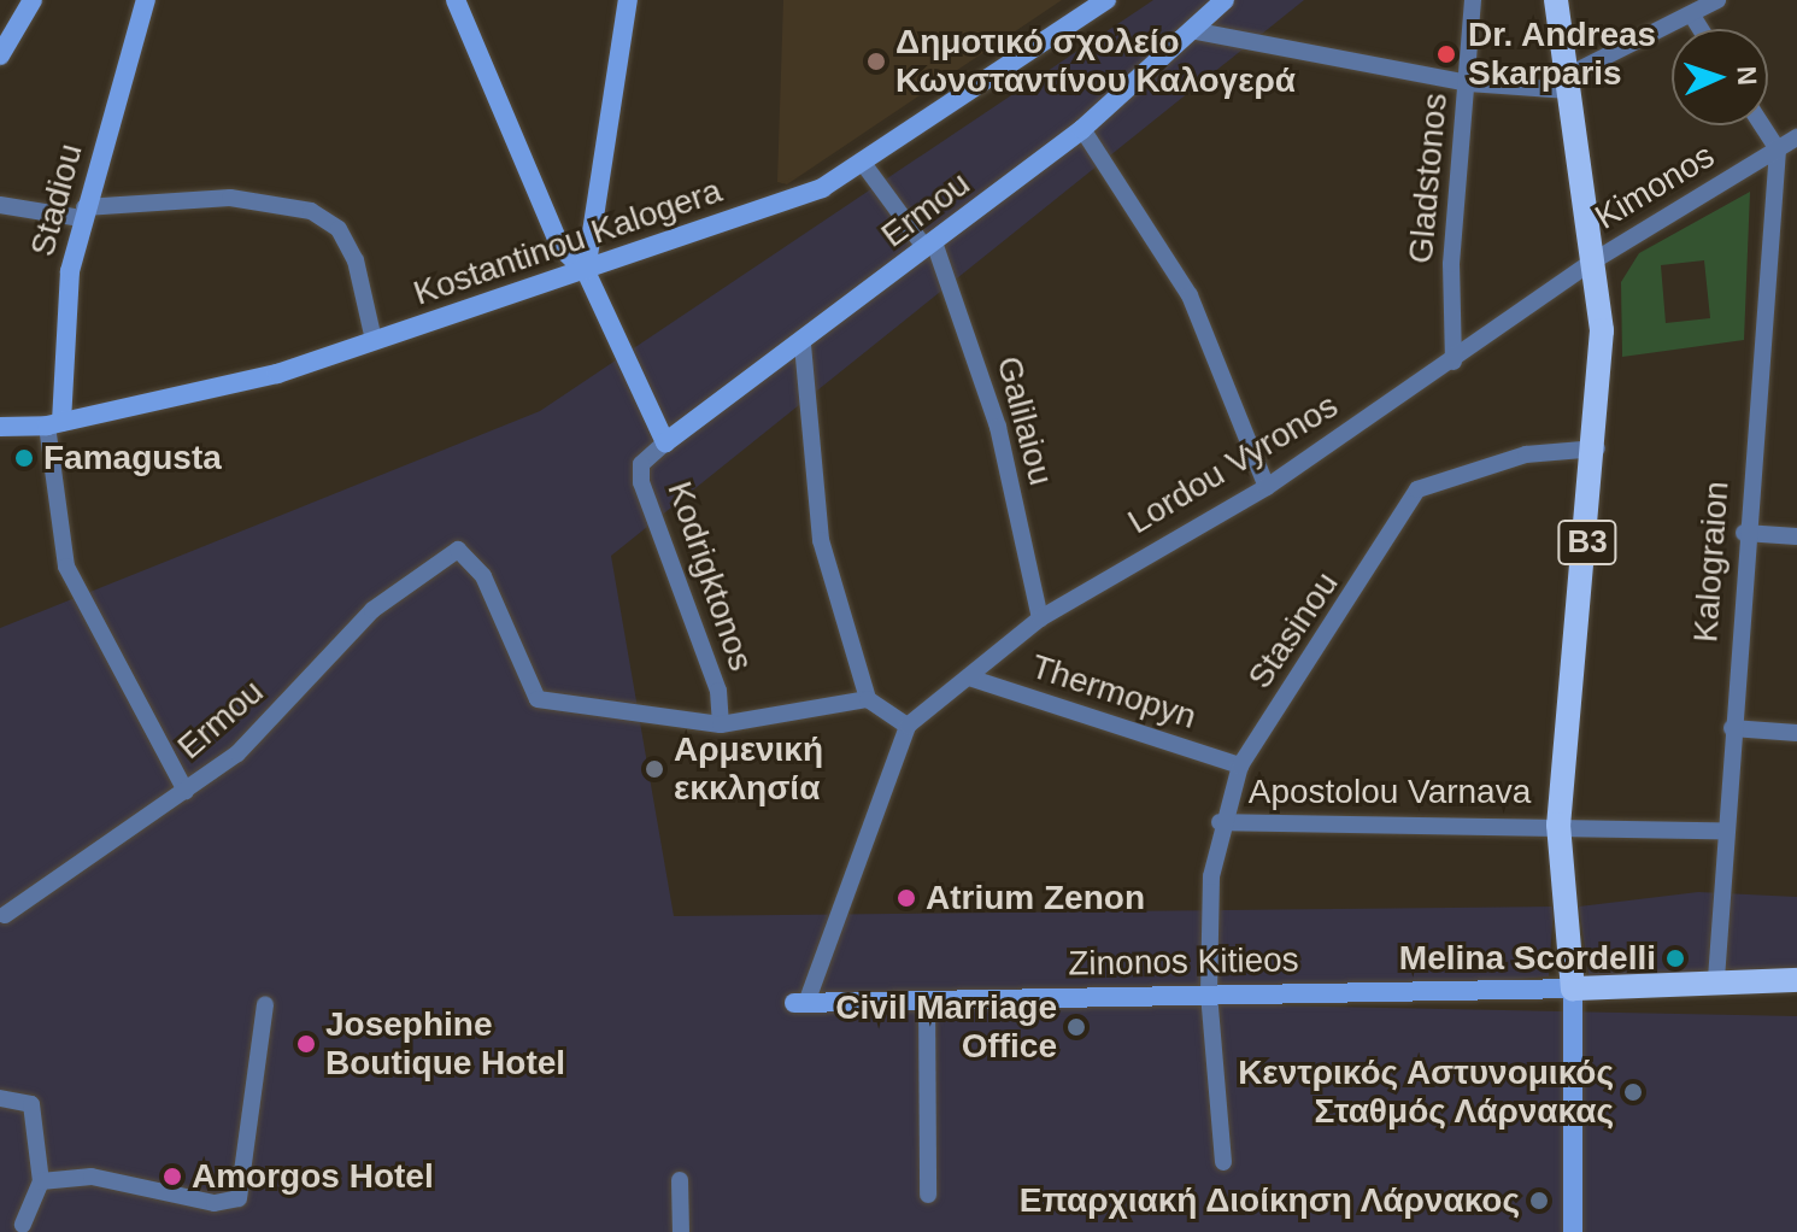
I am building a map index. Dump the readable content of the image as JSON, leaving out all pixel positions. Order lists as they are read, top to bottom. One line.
{"streets":{"main road":["B3"],"street":["Gladstonos","Kimonos","Stadiou","Ermou","Kostantinou Kalogera","Galilaiou","Lordou Vyronos","Kalograion","Kodrigktonos","Stasinou","Thermopyn","Apostolou Varnava","Zinonos Kitieos"]},"crossings":[["Gladstonos","Lordou Vyronos"],["Kimonos","Lordou Vyronos"],["Kimonos","B3"],["Kimonos","Kalograion"],["Stadiou","Ermou"],["Stadiou","Kostantinou Kalogera"],["Ermou","Galilaiou"],["Ermou","Kodrigktonos"],["Kostantinou Kalogera","Galilaiou"],["Galilaiou","Lordou Vyronos"],["Lordou Vyronos","B3"],["Lordou Vyronos","Thermopyn"],["B3","Stasinou"],["B3","Apostolou Varnava"],["B3","Zinonos Kitieos"],["Kalograion","Apostolou Varnava"],["Stasinou","Thermopyn"],["Stasinou","Apostolou Varnava"],["Stasinou","Zinonos Kitieos"]],"places":["Dr. Andreas Skarparis","Δημοτικό σχολείο Κωνσταντίνου Καλογερά","Famagusta","Αρμενική εκκλησία","Atrium Zenon","Melina Scordelli","Civil Marriage Office","Josephine Boutique Hotel","Κεντρικός Αστυνομικός Σταθμός Λάρνακας","Amorgos Hotel","Επαρχιακή Διοίκηση Λάρνακος"],"north":"right"}
